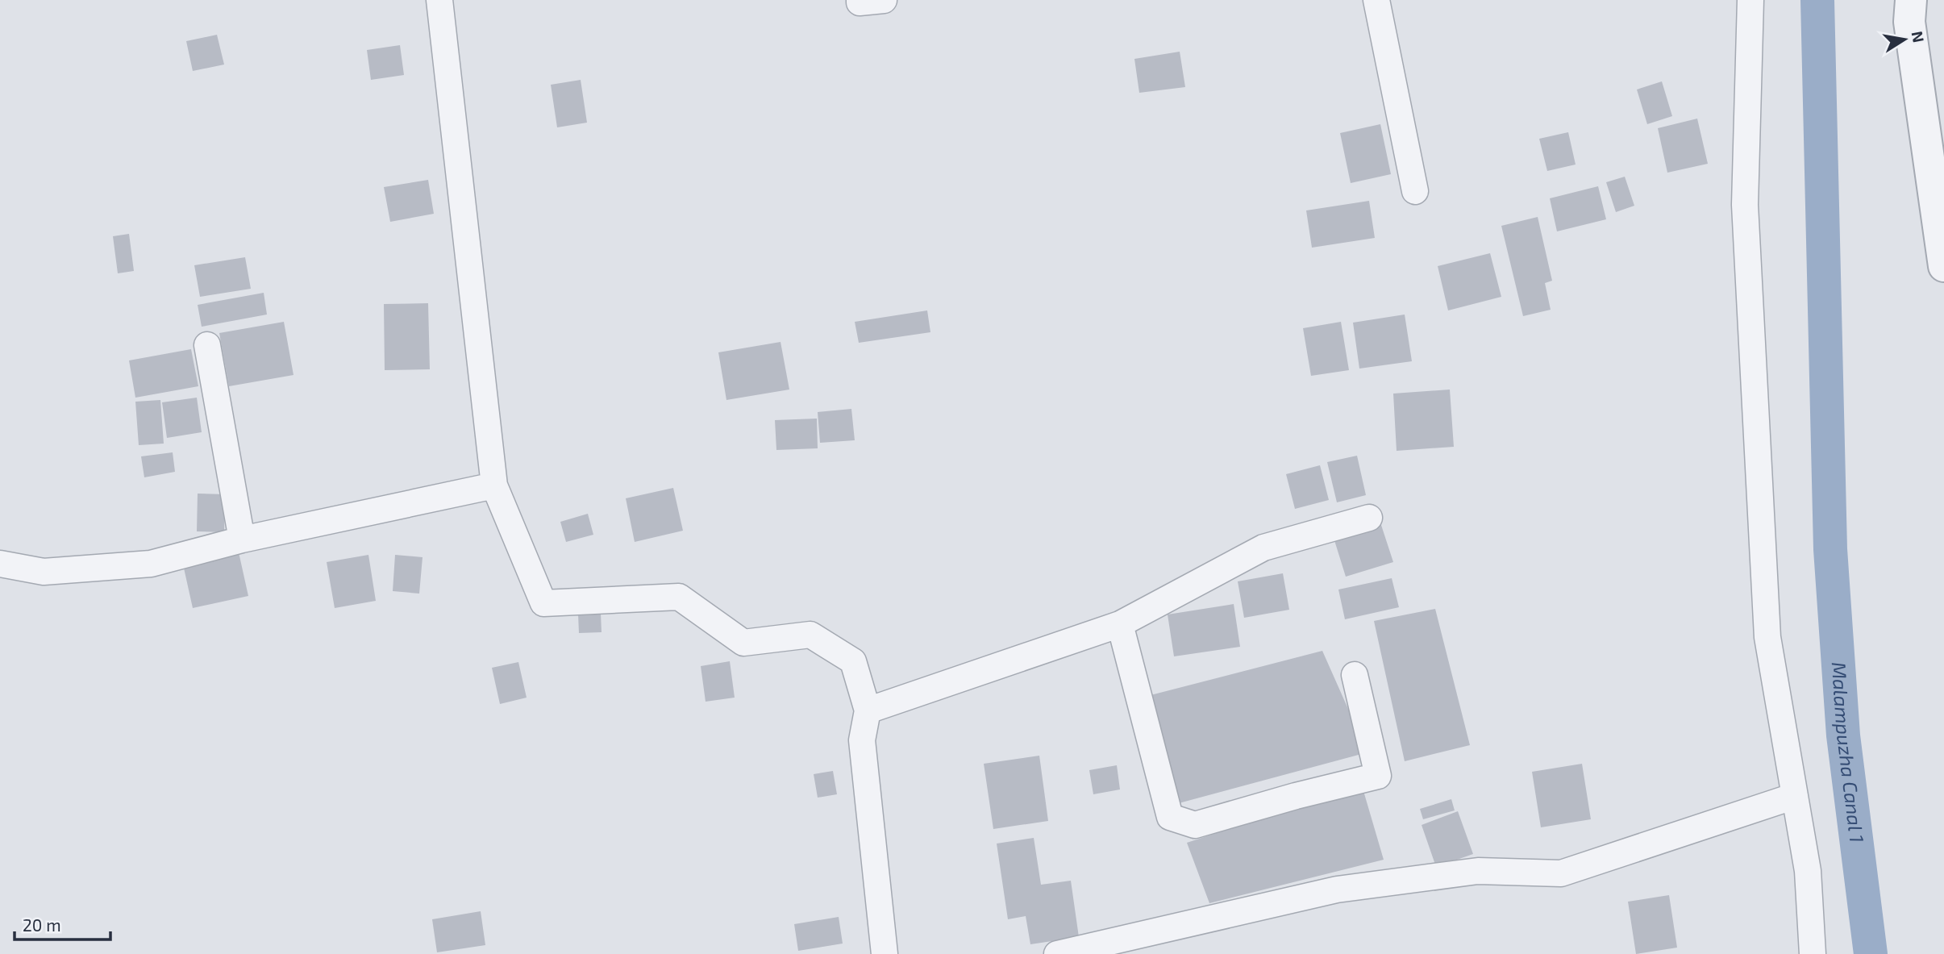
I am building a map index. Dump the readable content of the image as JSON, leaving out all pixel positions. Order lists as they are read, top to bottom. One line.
{"water":["Malampuzha Canal 1"],"scale_bar":"20 m","north":"right"}
